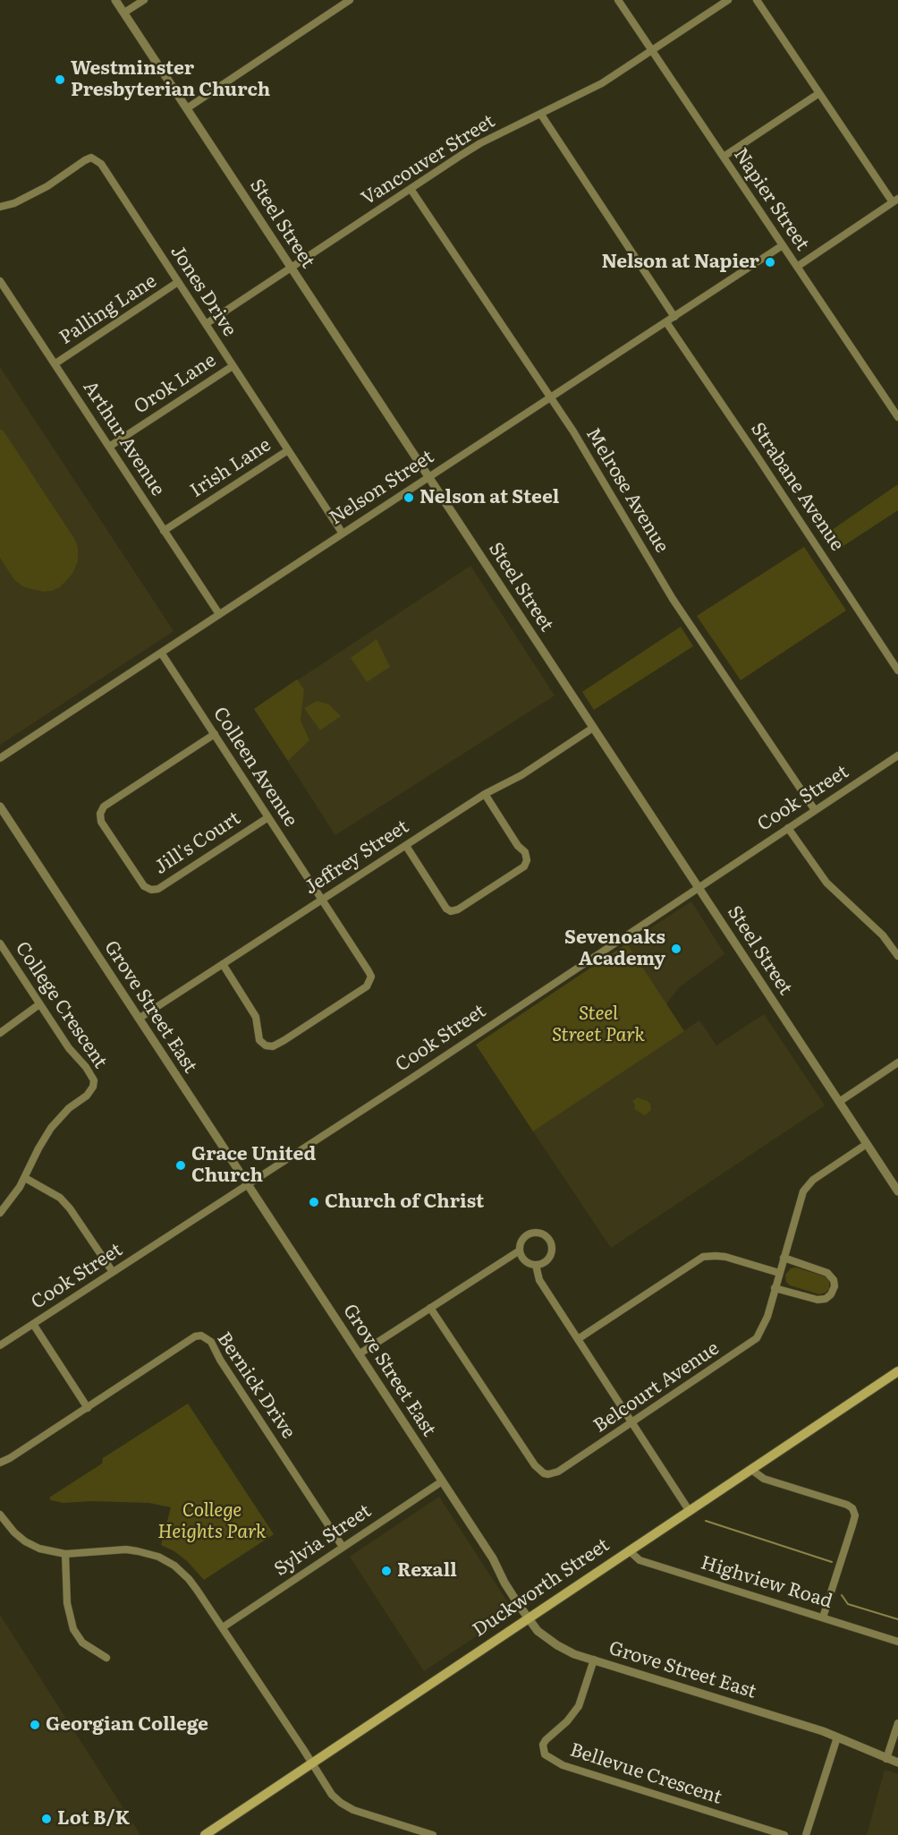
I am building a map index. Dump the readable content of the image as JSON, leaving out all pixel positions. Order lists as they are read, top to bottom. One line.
{"streets":{"main road":["Duckworth Street"],"street":["Vancouver Street","Napier Street","Steel Street","Jones Drive","Palling Lane","Orok Lane","Arthur Avenue","Irish Lane","Strabane Avenue","Nelson Street","Melrose Avenue","Colleen Avenue","Cook Street","Jill's Court","Jeffrey Street","College Crescent","Grove Street East","Bernick Drive","Belcourt Avenue","Sylvia Street","Highview Road","Bellevue Crescent"]},"crossings":[["Vancouver Street","Napier Street"],["Vancouver Street","Steel Street"],["Vancouver Street","Jones Drive"],["Vancouver Street","Melrose Avenue"],["Napier Street","Nelson Street"],["Steel Street","Nelson Street"],["Steel Street","Cook Street"],["Steel Street","Jeffrey Street"],["Steel Street","Belcourt Avenue"],["Jones Drive","Palling Lane"],["Jones Drive","Orok Lane"],["Jones Drive","Irish Lane"],["Jones Drive","Nelson Street"],["Palling Lane","Arthur Avenue"],["Orok Lane","Arthur Avenue"],["Arthur Avenue","Irish Lane"],["Arthur Avenue","Nelson Street"],["Strabane Avenue","Nelson Street"],["Nelson Street","Melrose Avenue"],["Nelson Street","Colleen Avenue"],["Melrose Avenue","Cook Street"],["Colleen Avenue","Jill's Court"],["Colleen Avenue","Jeffrey Street"],["Cook Street","Grove Street East"],["Jeffrey Street","Grove Street East"],["Grove Street East","Sylvia Street"],["Grove Street East","Duckworth Street"],["Grove Street East","Bellevue Crescent"],["Bernick Drive","Sylvia Street"],["Highview Road","Duckworth Street"]],"parks":["Steel Street Park","College Heights Park"],"places":["Westminster Presbyterian Church","Nelson at Napier","Nelson at Steel","Sevenoaks Academy","Grace United Church","Church of Christ","Rexall","Georgian College","Lot B/K"]}
